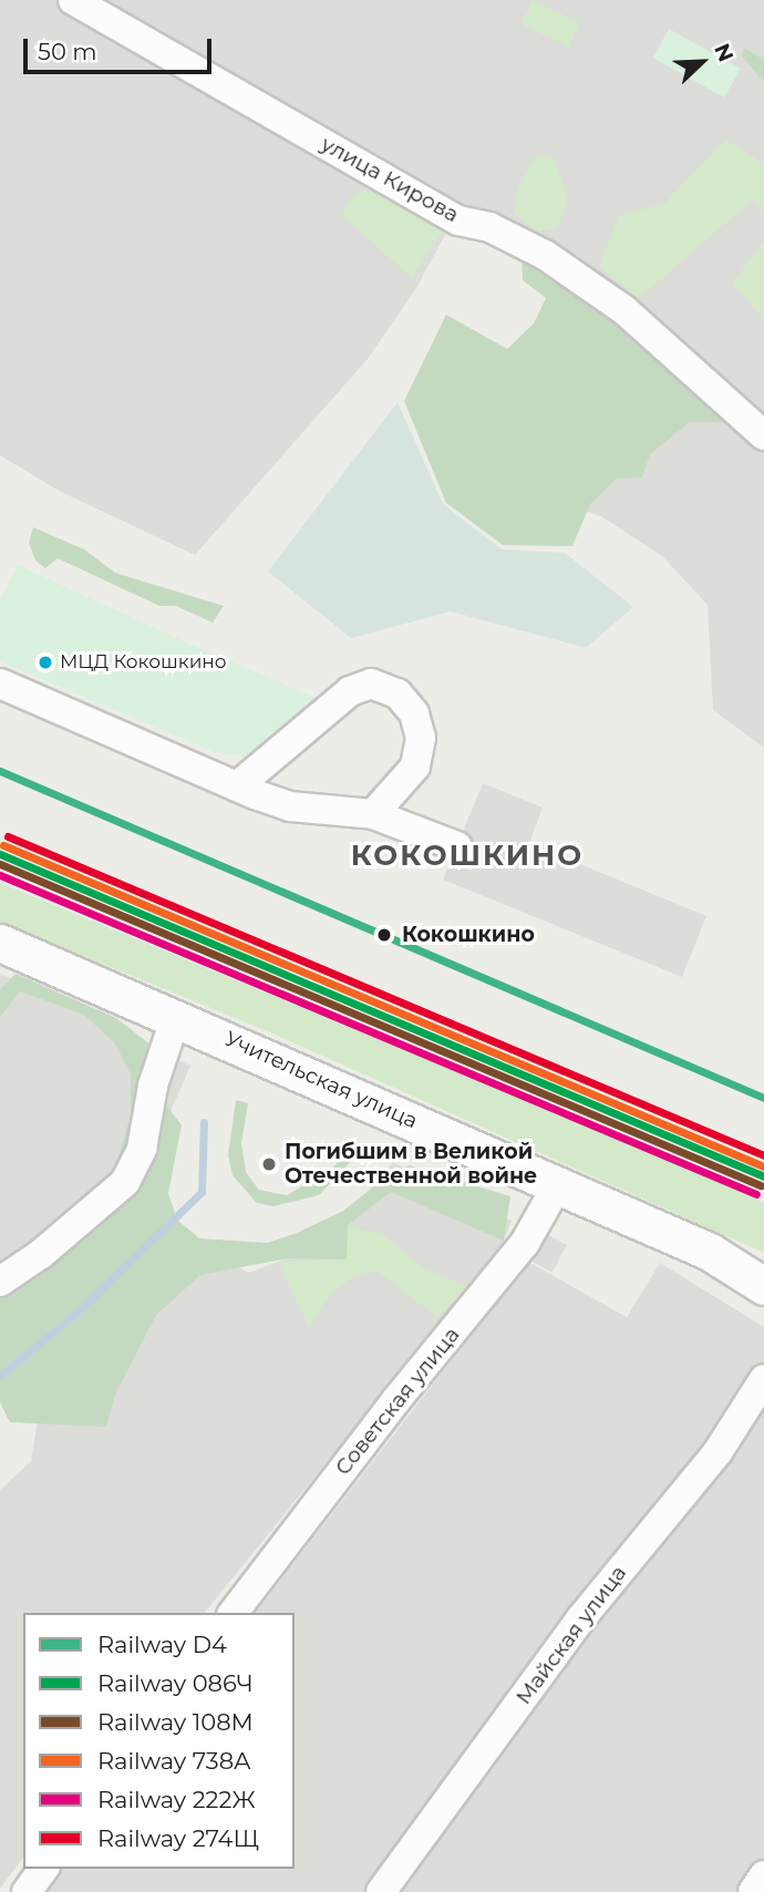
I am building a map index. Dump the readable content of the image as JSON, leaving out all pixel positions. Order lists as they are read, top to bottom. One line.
{"streets":{"street":["улица Кирова","Учительская улица","Советская улица","Майская улица"]},"crossings":[["Учительская улица","Советская улица"]],"districts":["КОКОШКИНО"],"places":["МЦД Кокошкино","Кокошкино","Погибшим в Великой Отечественной войне"],"lines":["rail line D4","rail line 274Щ","rail line 738А","rail line 086Ч","rail line 108М","rail line 222Ж"],"legend":["Railway D4","Railway 086Ч","Railway 108М","Railway 738А","Railway 222Ж","Railway 274Щ"],"scale_bar":"50 m","north":"top right"}
